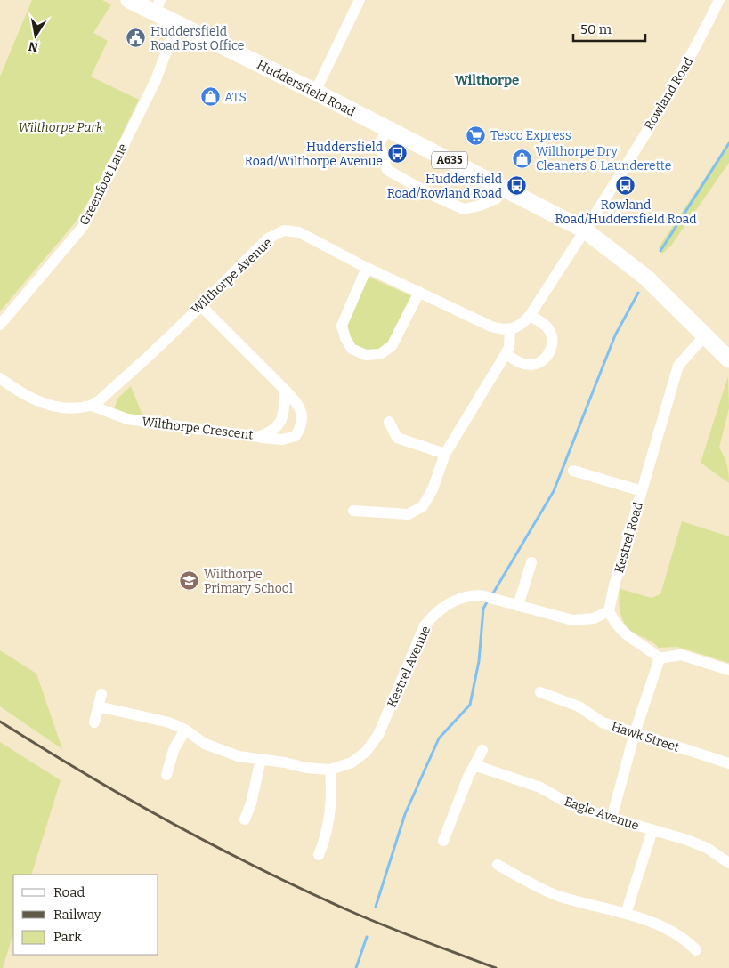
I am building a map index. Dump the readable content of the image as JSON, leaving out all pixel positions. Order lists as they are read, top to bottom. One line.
{"streets":{"highway":["Huddersfield Road","A635"],"street":["Rowland Road","Greenfoot Lane","Wilthorpe Avenue","Wilthorpe Crescent","Kestrel Road","Kestrel Avenue","Hawk Street","Eagle Avenue"]},"crossings":[["Huddersfield Road","Rowland Road"],["Huddersfield Road","A635"],["Huddersfield Road","Greenfoot Lane"],["Huddersfield Road","Kestrel Road"],["A635","Kestrel Road"],["Wilthorpe Avenue","Wilthorpe Crescent"],["Kestrel Road","Kestrel Avenue"]],"districts":["Wilthorpe"],"parks":["Wilthorpe Park"],"places":{"public building":["Huddersfield Road Post Office"],"shop":["ATS","Wilthorpe Dry Cleaners & Launderette"],"supermarket":["Tesco Express"],"bus stop":["Huddersfield Road/Wilthorpe Avenue","Rowland Road/Huddersfield Road","Huddersfield Road/Rowland Road"],"school or university":["Wilthorpe Primary School"]},"legend":["Road","Railway","Park"],"scale_bar":"50 m","north":"bottom"}
